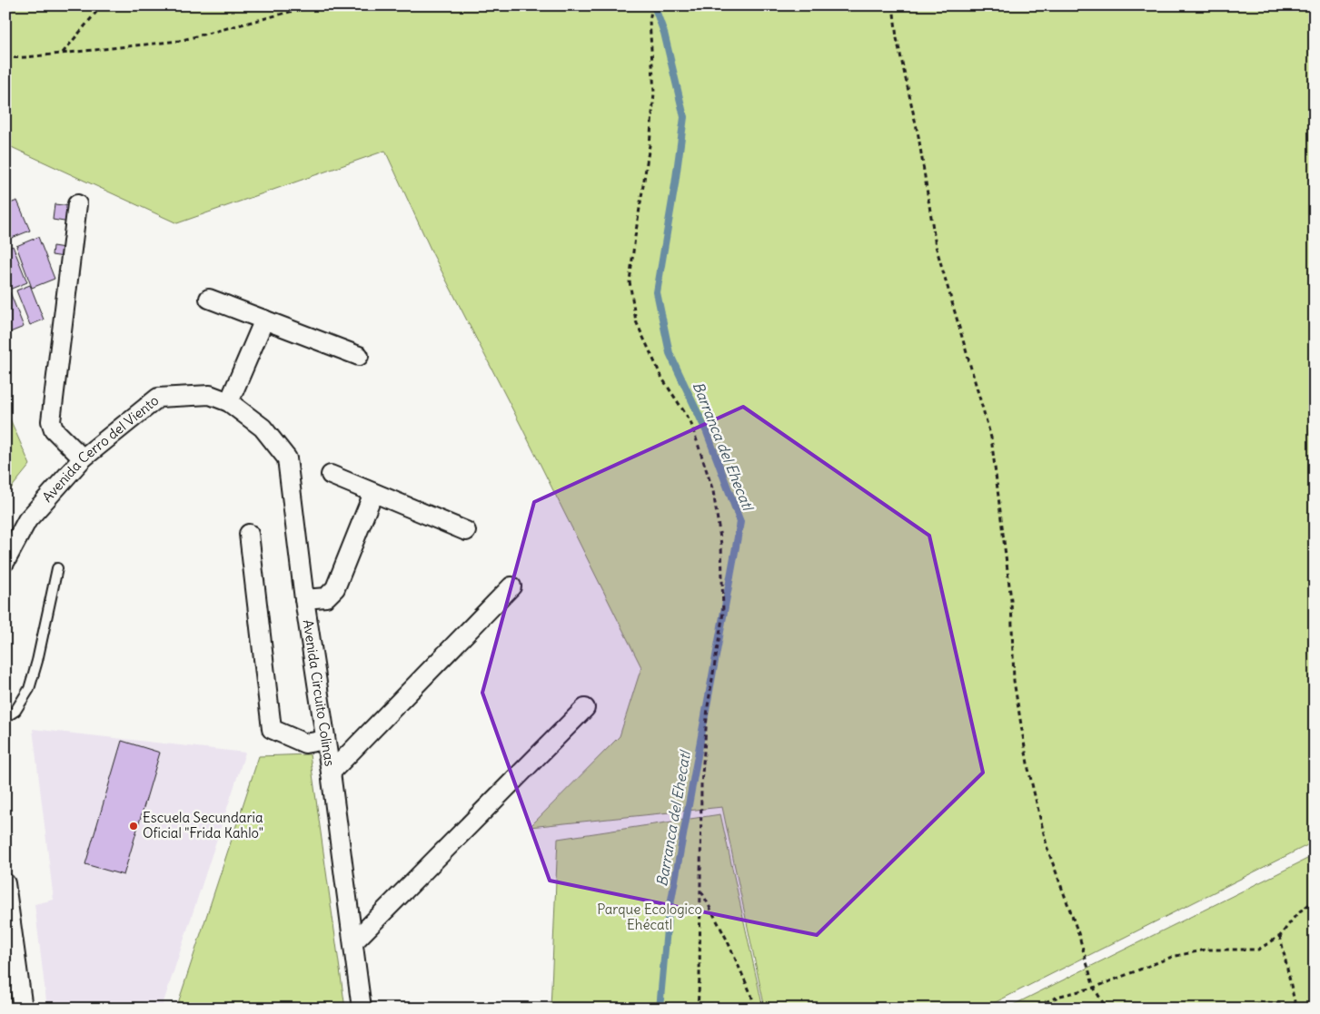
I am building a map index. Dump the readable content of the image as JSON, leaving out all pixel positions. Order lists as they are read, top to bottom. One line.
{"streets":{"street":["Avenida Cerro del Viento","Avenida Circuito Colinas"]},"crossings":[["Avenida Cerro del Viento","Avenida Circuito Colinas"]],"water":["Barranca del Ehecatl"],"parks":["Parque Ecologico Ehécatl"],"places":["Escuela Secundaria Oficial \"Frida Kahlo\""]}
